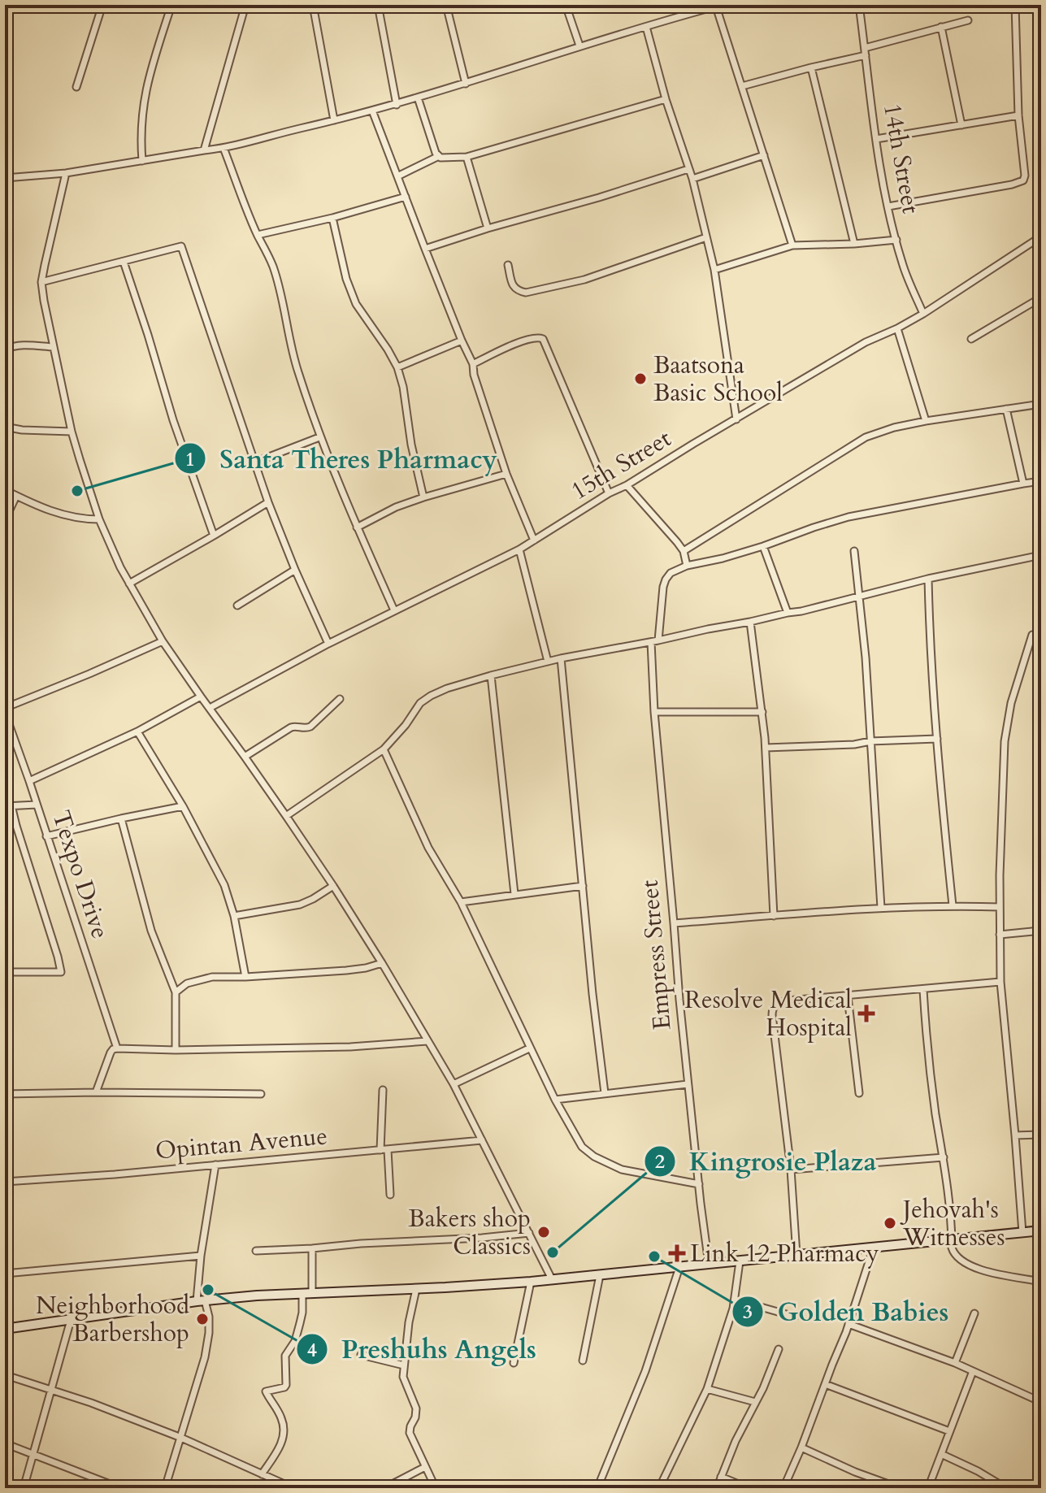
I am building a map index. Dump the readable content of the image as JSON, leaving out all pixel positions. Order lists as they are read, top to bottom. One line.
{"streets":{"street":["14th Street","15th Street","Texpo Drive","Empress Street","Opintan Avenue"]},"crossings":[["14th Street","15th Street"]],"places":{"other":["Baatsona Basic School","Santa Theres Pharmacy","Jehovah's Witnesses","Bakers shop Classics","Kingrosie Plaza","Golden Babies","Preshuhs Angels","Neighborhood Barbershop"],"health":["Resolve Medical Hospital","Link 12 Pharmacy"]}}
